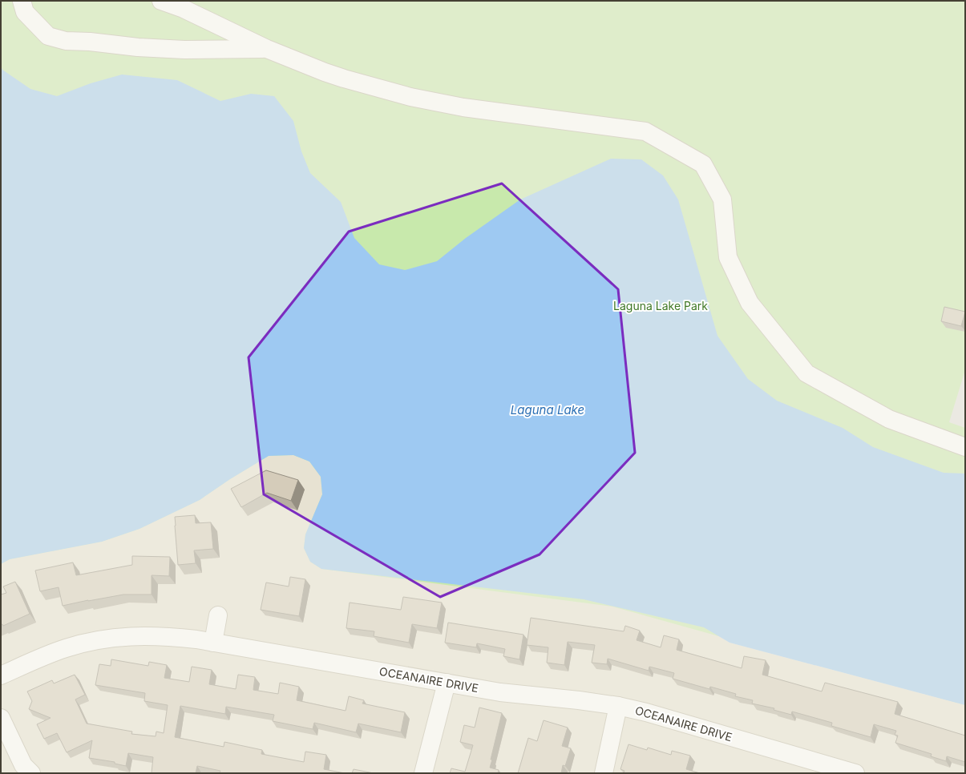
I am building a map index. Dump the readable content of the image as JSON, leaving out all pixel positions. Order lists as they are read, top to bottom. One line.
{"streets":{"street":["OCEANAIRE DRIVE"]},"water":["Laguna Lake"],"parks":["Laguna Lake Park"]}
